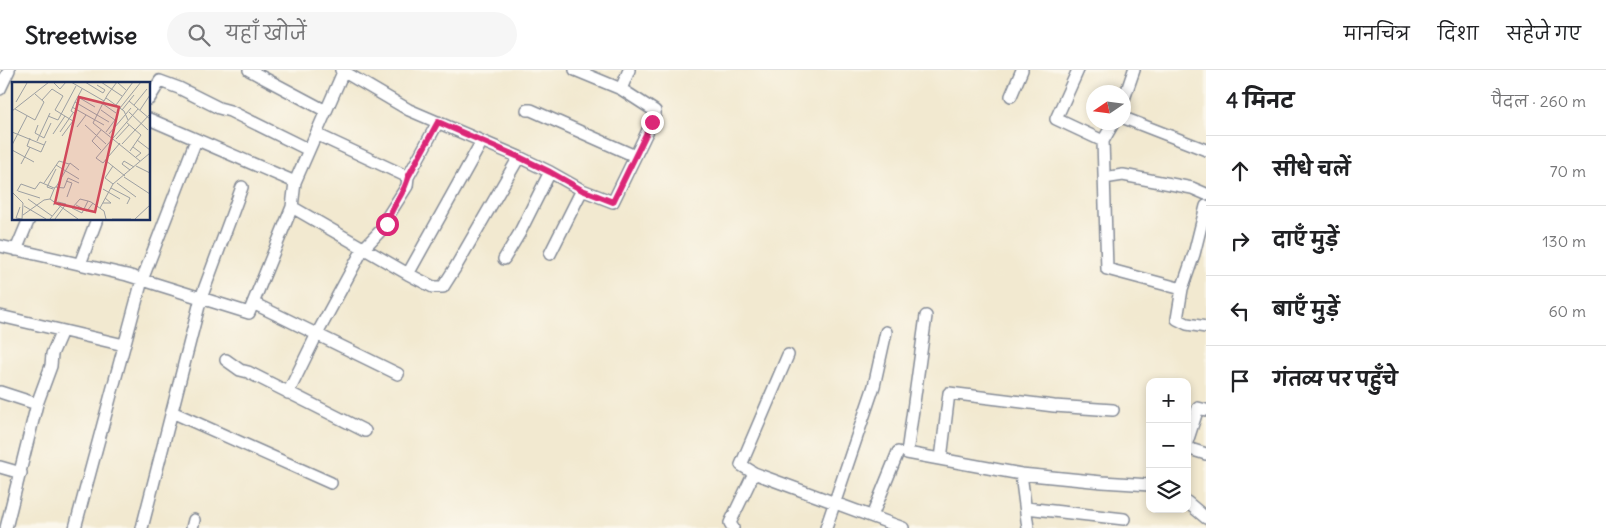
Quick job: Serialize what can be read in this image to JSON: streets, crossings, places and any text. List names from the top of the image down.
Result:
{
  "north": "left",
  "page": {
    "header": "Streetwise",
    "search": "यहाँ खोजें",
    "nav": ["मानचित्र", "दिशा", "सहेजे गए"],
    "heading": ["4 मिनट", "पैदल · 260 m"],
    "list": [
      ["सीधे चलें", "70 m"],
      ["दाएँ मुड़ें", "130 m"],
      ["बाएँ मुड़ें", "60 m"],
      "गंतव्य पर पहुँचे"
    ],
    "map_buttons": ["+", "−"]
  }
}
